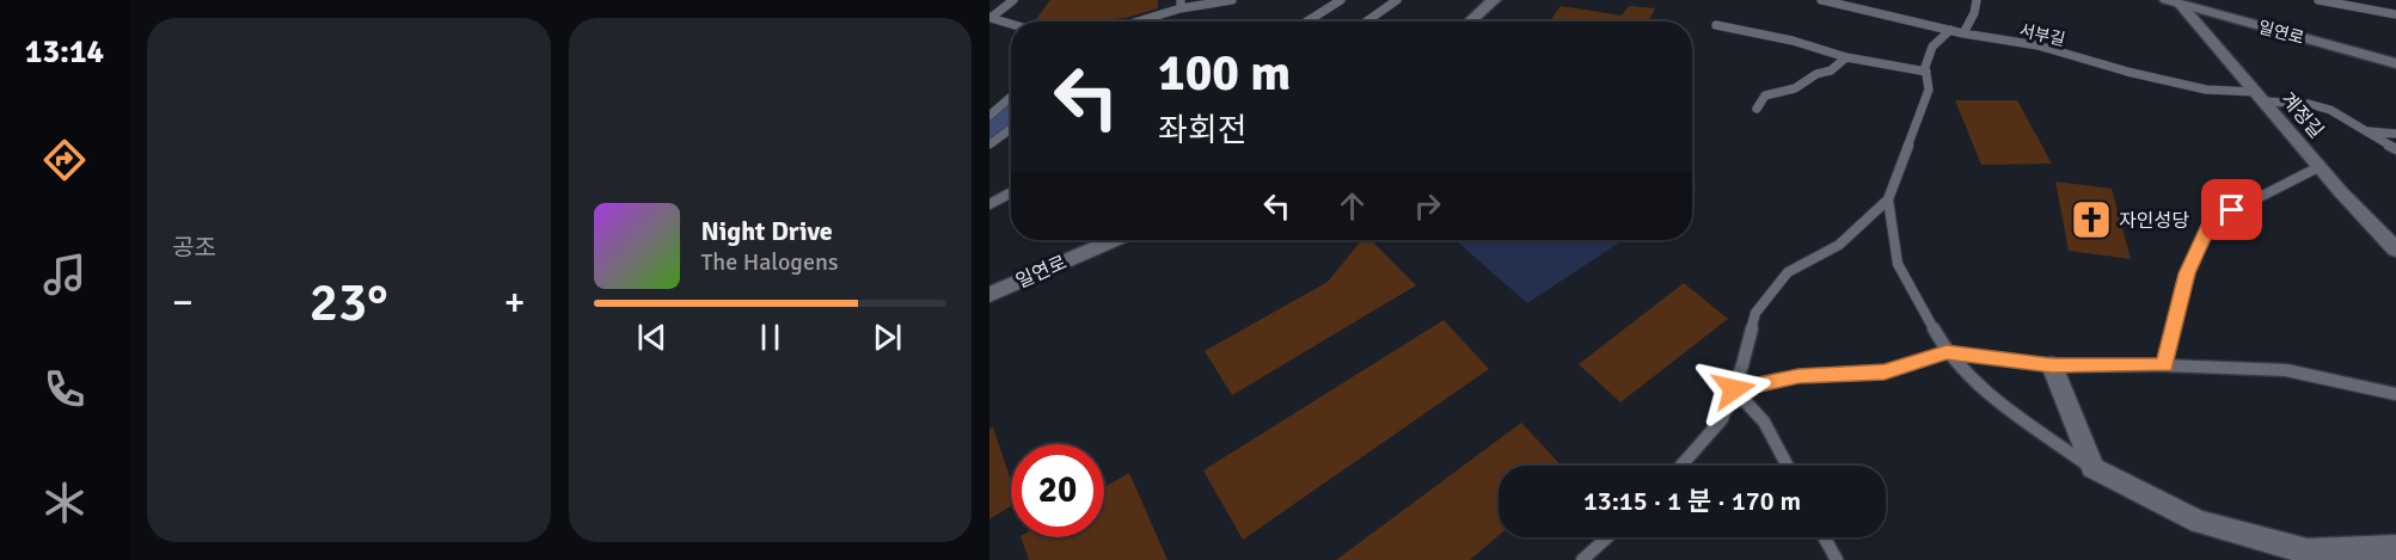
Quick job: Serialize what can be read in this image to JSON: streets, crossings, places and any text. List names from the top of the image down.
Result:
{
  "streets": {
    "street": ["일연로", "계정길"],
    "lane": ["서부길"]
  },
  "crossings": [
    ["일연로", "계정길"],
    ["서부길", "계정길"]
  ],
  "places": {
    "church": ["자인성당"]
  },
  "page": {
    "tabs": "13:14",
    "tile": "공조",
    "turn": ["100 m", "좌회전"],
    "song": ["Night Drive", "The Halogens"],
    "heat": ["−", "23°", "+"],
    "limit": "20",
    "trip": "13:15 · 1 분 · 170 m"
  }
}
